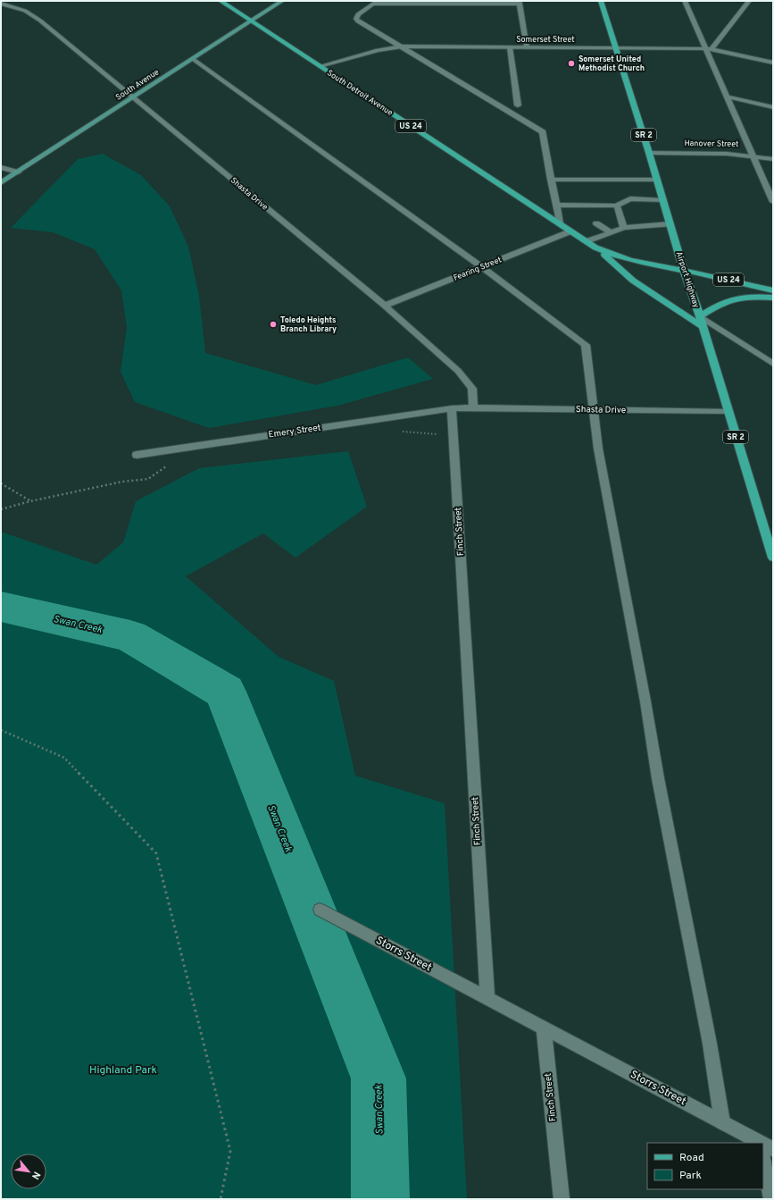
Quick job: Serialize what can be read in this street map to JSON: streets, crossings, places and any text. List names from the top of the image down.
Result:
{
  "streets": {
    "main road": [
      "South Detroit Avenue",
      "US 24",
      "SR 2",
      "Airport Highway"
    ],
    "street": [
      "Somerset Street",
      "South Avenue",
      "Hanover Street",
      "Shasta Drive",
      "Fearing Street",
      "Emery Street",
      "Finch Street",
      "Storrs Street"
    ]
  },
  "crossings": [
    ["Somerset Street", "South Detroit Avenue"],
    ["Somerset Street", "Airport Highway"],
    ["South Avenue", "South Detroit Avenue"],
    ["South Avenue", "Shasta Drive"],
    ["South Detroit Avenue", "US 24"],
    ["South Detroit Avenue", "Fearing Street"],
    ["US 24", "Fearing Street"],
    ["US 24", "Airport Highway"],
    ["Hanover Street", "Airport Highway"],
    ["Shasta Drive", "Fearing Street"],
    ["Shasta Drive", "Airport Highway"],
    ["Shasta Drive", "Emery Street"],
    ["Shasta Drive", "Finch Street"],
    ["Emery Street", "Finch Street"],
    ["Finch Street", "Storrs Street"]
  ],
  "water": ["Swan Creek"],
  "parks": ["Highland Park"],
  "places": ["Somerset United Methodist Church", "Toledo Heights Branch Library"],
  "legend": ["Road", "Park"],
  "north": "bottom right"
}
